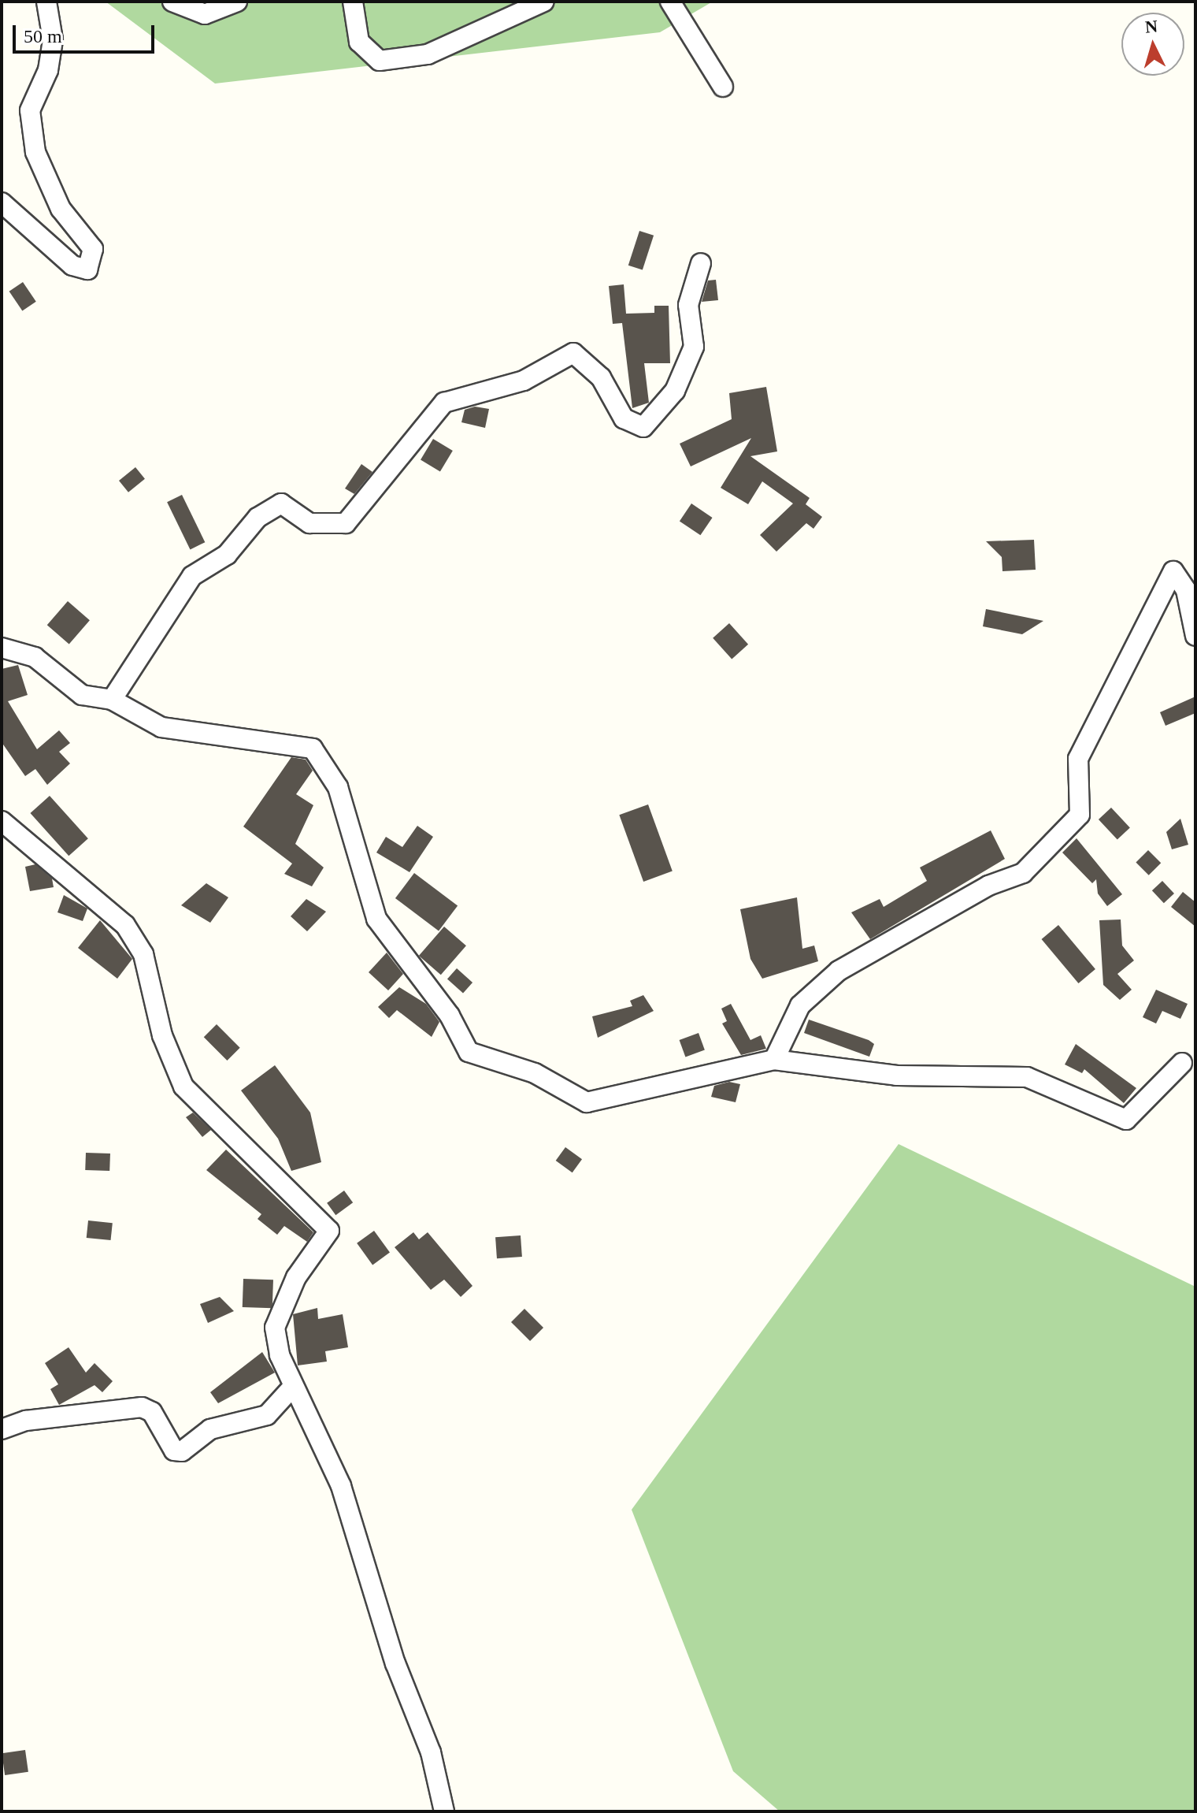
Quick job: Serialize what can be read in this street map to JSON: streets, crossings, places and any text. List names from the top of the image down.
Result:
{
  "scale_bar": "50 m",
  "north": "top"
}
